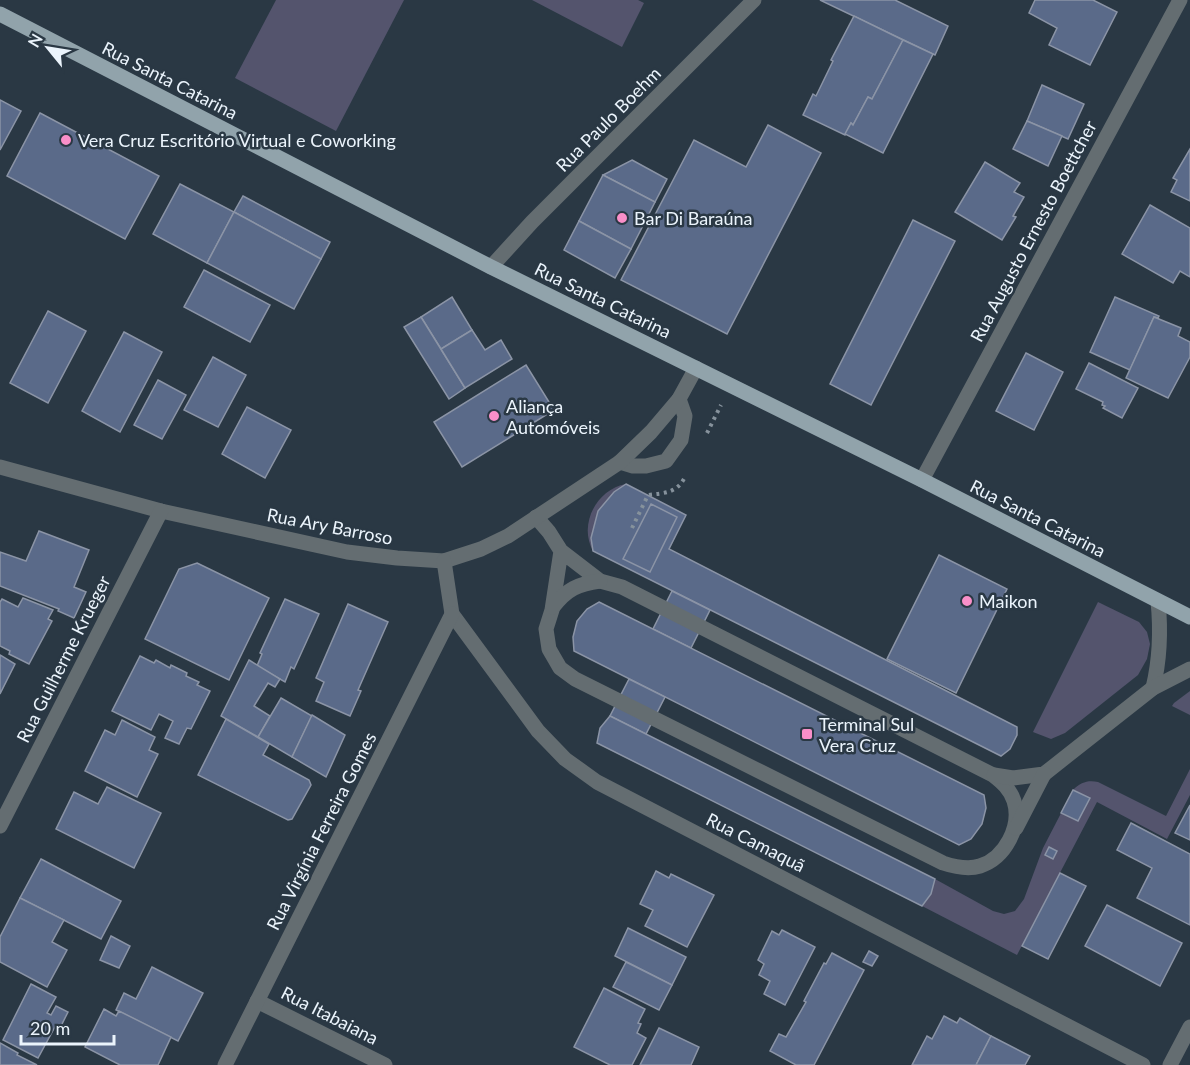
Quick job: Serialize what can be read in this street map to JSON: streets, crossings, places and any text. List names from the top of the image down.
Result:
{
  "streets": {
    "main road": ["Rua Santa Catarina"],
    "street": [
      "Rua Paulo Boehm",
      "Rua Augusto Ernesto Boettcher",
      "Rua Ary Barroso",
      "Rua Guilherme Krueger",
      "Rua Virgínia Ferreira Gomes",
      "Rua Camaquã",
      "Rua Itabaiana"
    ]
  },
  "crossings": [
    ["Rua Santa Catarina", "Rua Paulo Boehm"],
    ["Rua Santa Catarina", "Rua Augusto Ernesto Boettcher"],
    ["Rua Santa Catarina", "Rua Ary Barroso"],
    ["Rua Ary Barroso", "Rua Guilherme Krueger"],
    ["Rua Ary Barroso", "Rua Camaquã"],
    ["Rua Virgínia Ferreira Gomes", "Rua Camaquã"],
    ["Rua Virgínia Ferreira Gomes", "Rua Itabaiana"]
  ],
  "places": {
    "other": [
      "Vera Cruz Escritório Virtual e Coworking",
      "Bar Di Baraúna",
      "Aliança Automóveis",
      "Maikon"
    ],
    "transit": ["Terminal Sul Vera Cruz"]
  },
  "scale_bar": "20 m",
  "north": "top left"
}
